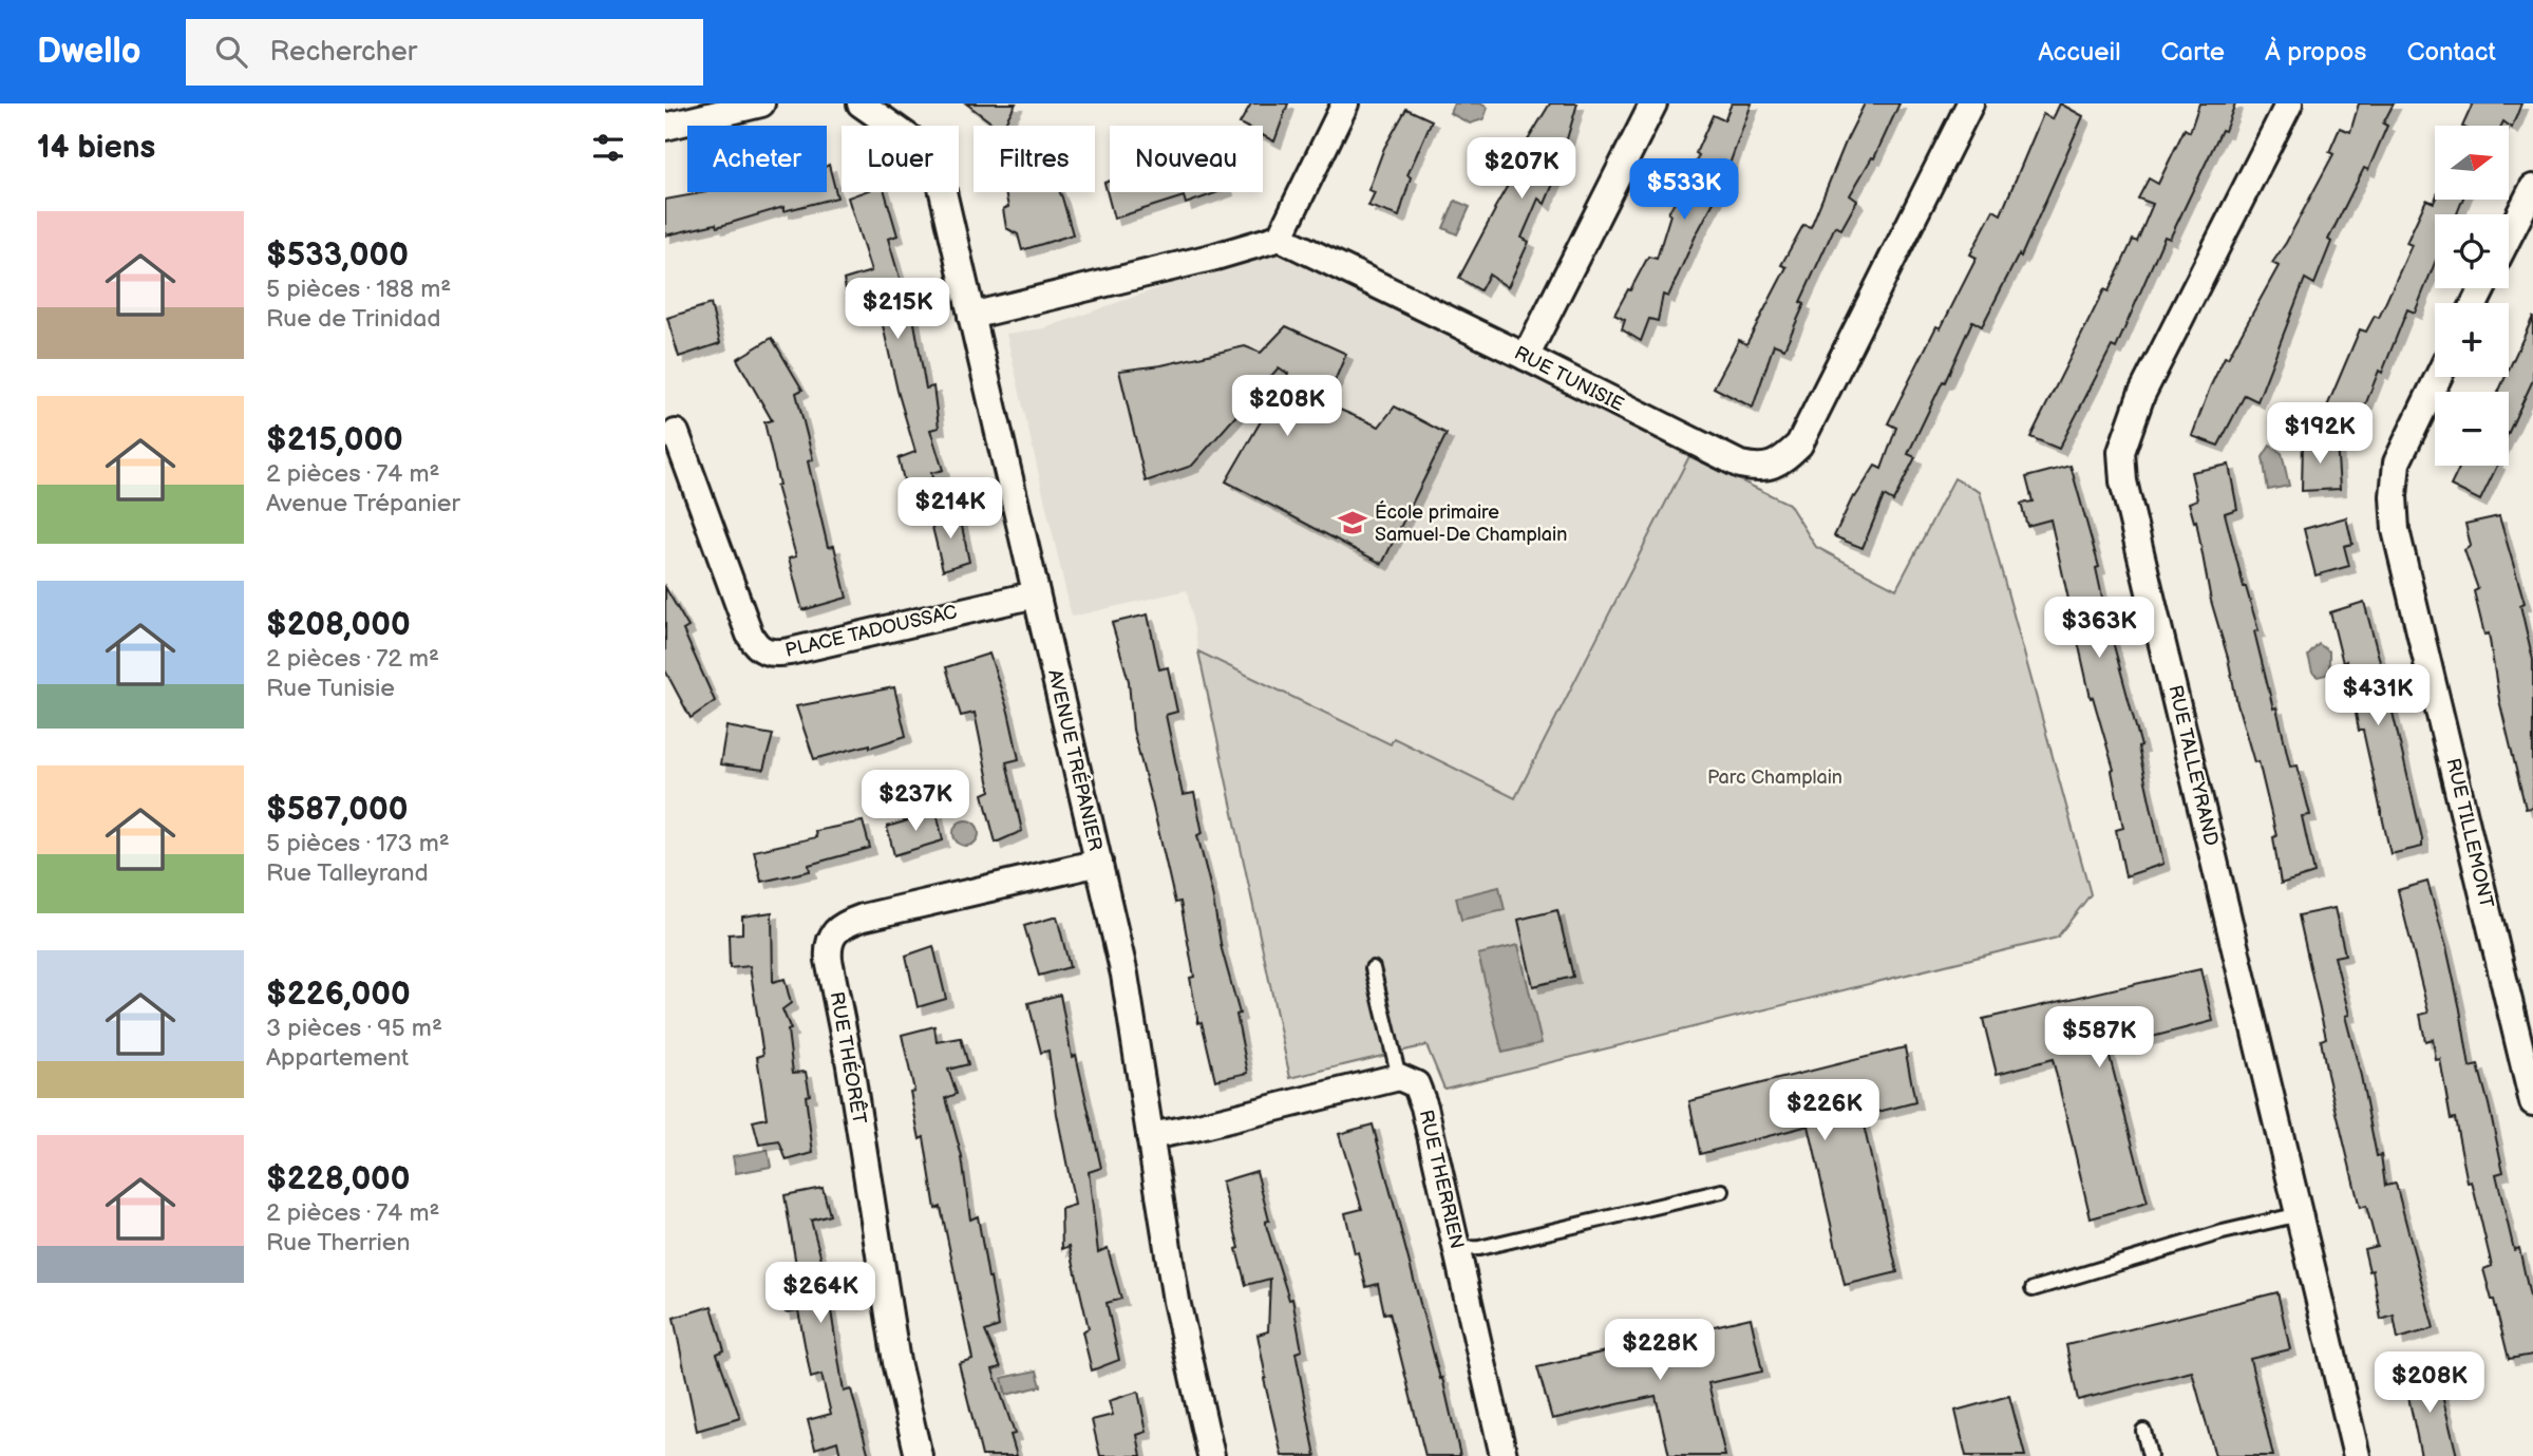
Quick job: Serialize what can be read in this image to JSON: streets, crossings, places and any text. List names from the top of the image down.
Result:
{
  "streets": {
    "street": [
      "RUE TUNISIE",
      "PLACE TADOUSSAC",
      "AVENUE TRÉPANIER",
      "RUE TALLEYRAND",
      "RUE TILLEMONT",
      "RUE THÉORÊT",
      "RUE THERRIEN"
    ]
  },
  "crossings": [
    ["PLACE TADOUSSAC", "AVENUE TRÉPANIER"],
    ["AVENUE TRÉPANIER", "RUE THÉORÊT"]
  ],
  "parks": ["Parc Champlain"],
  "places": {
    "school or university": ["École primaire Samuel-De Champlain"]
  },
  "north": "right",
  "page": {
    "header": "Dwello",
    "search": "Rechercher",
    "nav": [
      "Accueil",
      "Carte",
      "À propos",
      "Contact"
    ],
    "heading": "14 biens",
    "map_buttons": ["+", "−"],
    "chip": [
      "Acheter",
      "Louer",
      "Filtres",
      "Nouveau"
    ],
    "price": [
      "$207K",
      "$533K",
      "$215K",
      "$208K",
      "$192K",
      "$214K",
      "$363K",
      "$431K",
      "$237K",
      "$587K",
      "$226K",
      "$264K",
      "$228K",
      "$208K"
    ],
    "list": [
      {
        "name": "$533,000",
        "note": "5 pièces · 188 m² · Rue de Trinidad"
      },
      {
        "name": "$215,000",
        "note": "2 pièces · 74 m² · Avenue Trépanier"
      },
      {
        "name": "$208,000",
        "note": "2 pièces · 72 m² · Rue Tunisie"
      },
      {
        "name": "$587,000",
        "note": "5 pièces · 173 m² · Rue Talleyrand"
      },
      {
        "name": "$226,000",
        "note": "3 pièces · 95 m² · Appartement"
      },
      {
        "name": "$228,000",
        "note": "2 pièces · 74 m² · Rue Therrien"
      }
    ]
  }
}
